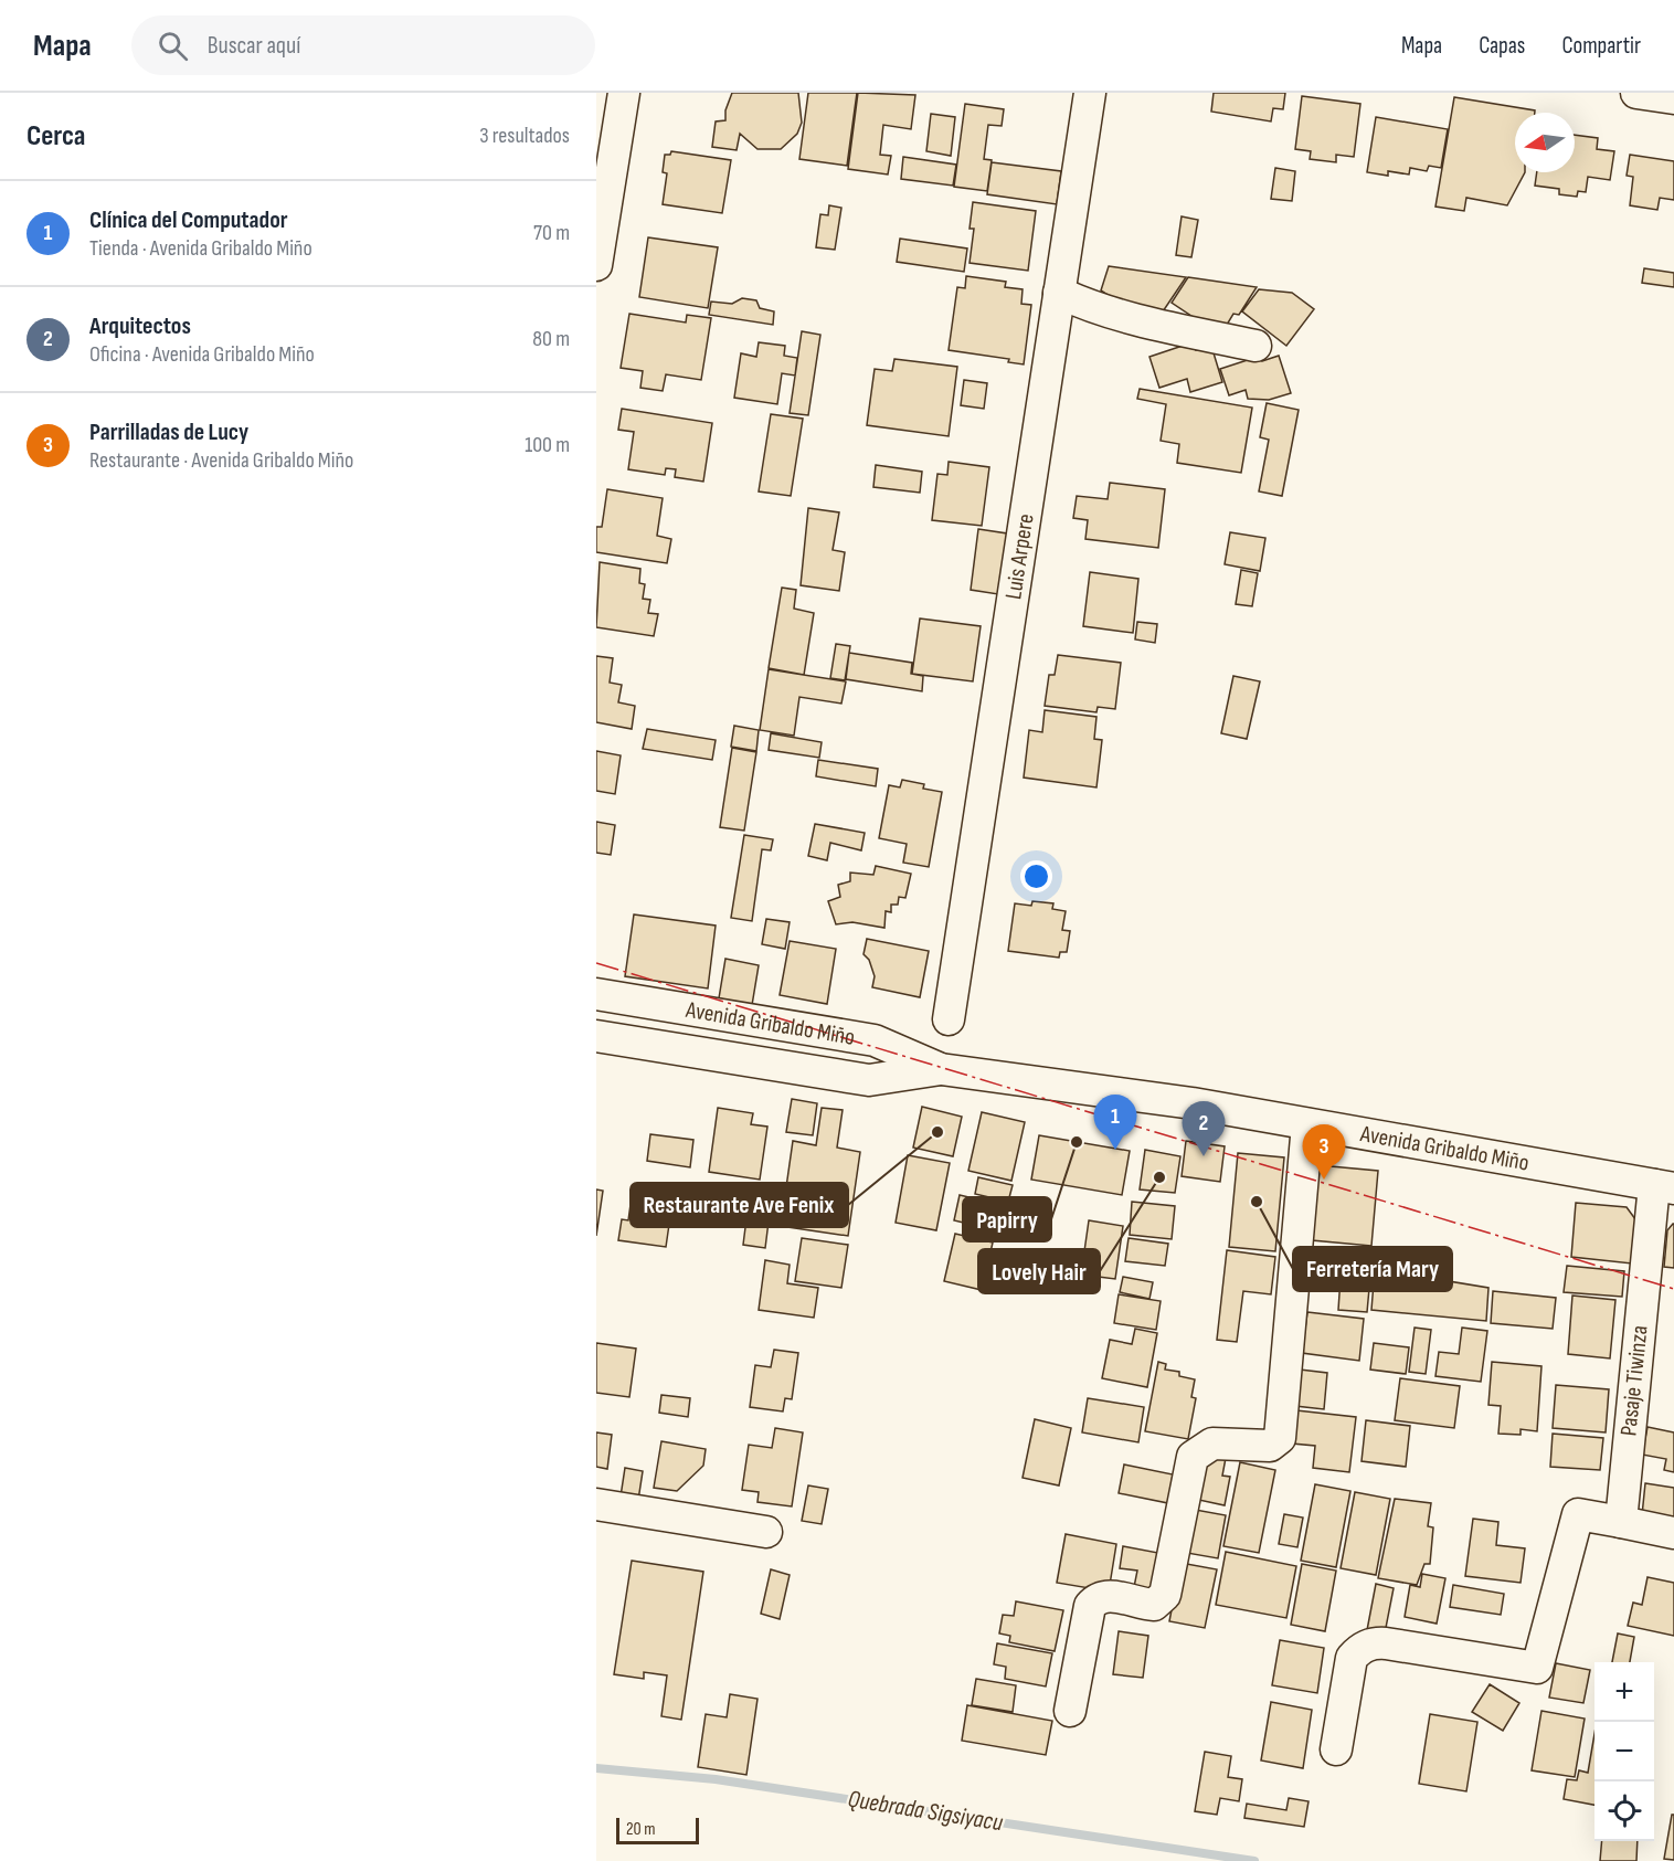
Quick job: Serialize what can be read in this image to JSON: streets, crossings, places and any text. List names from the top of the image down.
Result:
{
  "streets": {
    "street": ["Luis Arpere", "Avenida Gribaldo Miño", "Pasaje Tiwinza"]
  },
  "crossings": [
    ["Avenida Gribaldo Miño", "Pasaje Tiwinza"]
  ],
  "water": ["Quebrada Sigsiyacu"],
  "places": [
    "Restaurante Ave Fenix",
    "Papirry",
    "Lovely Hair",
    "Ferretería Mary"
  ],
  "scale_bar": "20 m",
  "north": "left",
  "page": {
    "header": "Mapa",
    "search": "Buscar aquí",
    "nav": ["Mapa", "Capas", "Compartir"],
    "heading": ["Cerca", "3 resultados"],
    "list": [
      {
        "mark": "1",
        "name": "Clínica del Computador",
        "note": "Tienda · Avenida Gribaldo Miño",
        "value": "70 m"
      },
      {
        "mark": "2",
        "name": "Arquitectos",
        "note": "Oficina · Avenida Gribaldo Miño",
        "value": "80 m"
      },
      {
        "mark": "3",
        "name": "Parrilladas de Lucy",
        "note": "Restaurante · Avenida Gribaldo Miño",
        "value": "100 m"
      }
    ],
    "pins": ["1", "2", "3"],
    "map_buttons": ["+", "−"],
    "scale": "20 m"
  }
}
